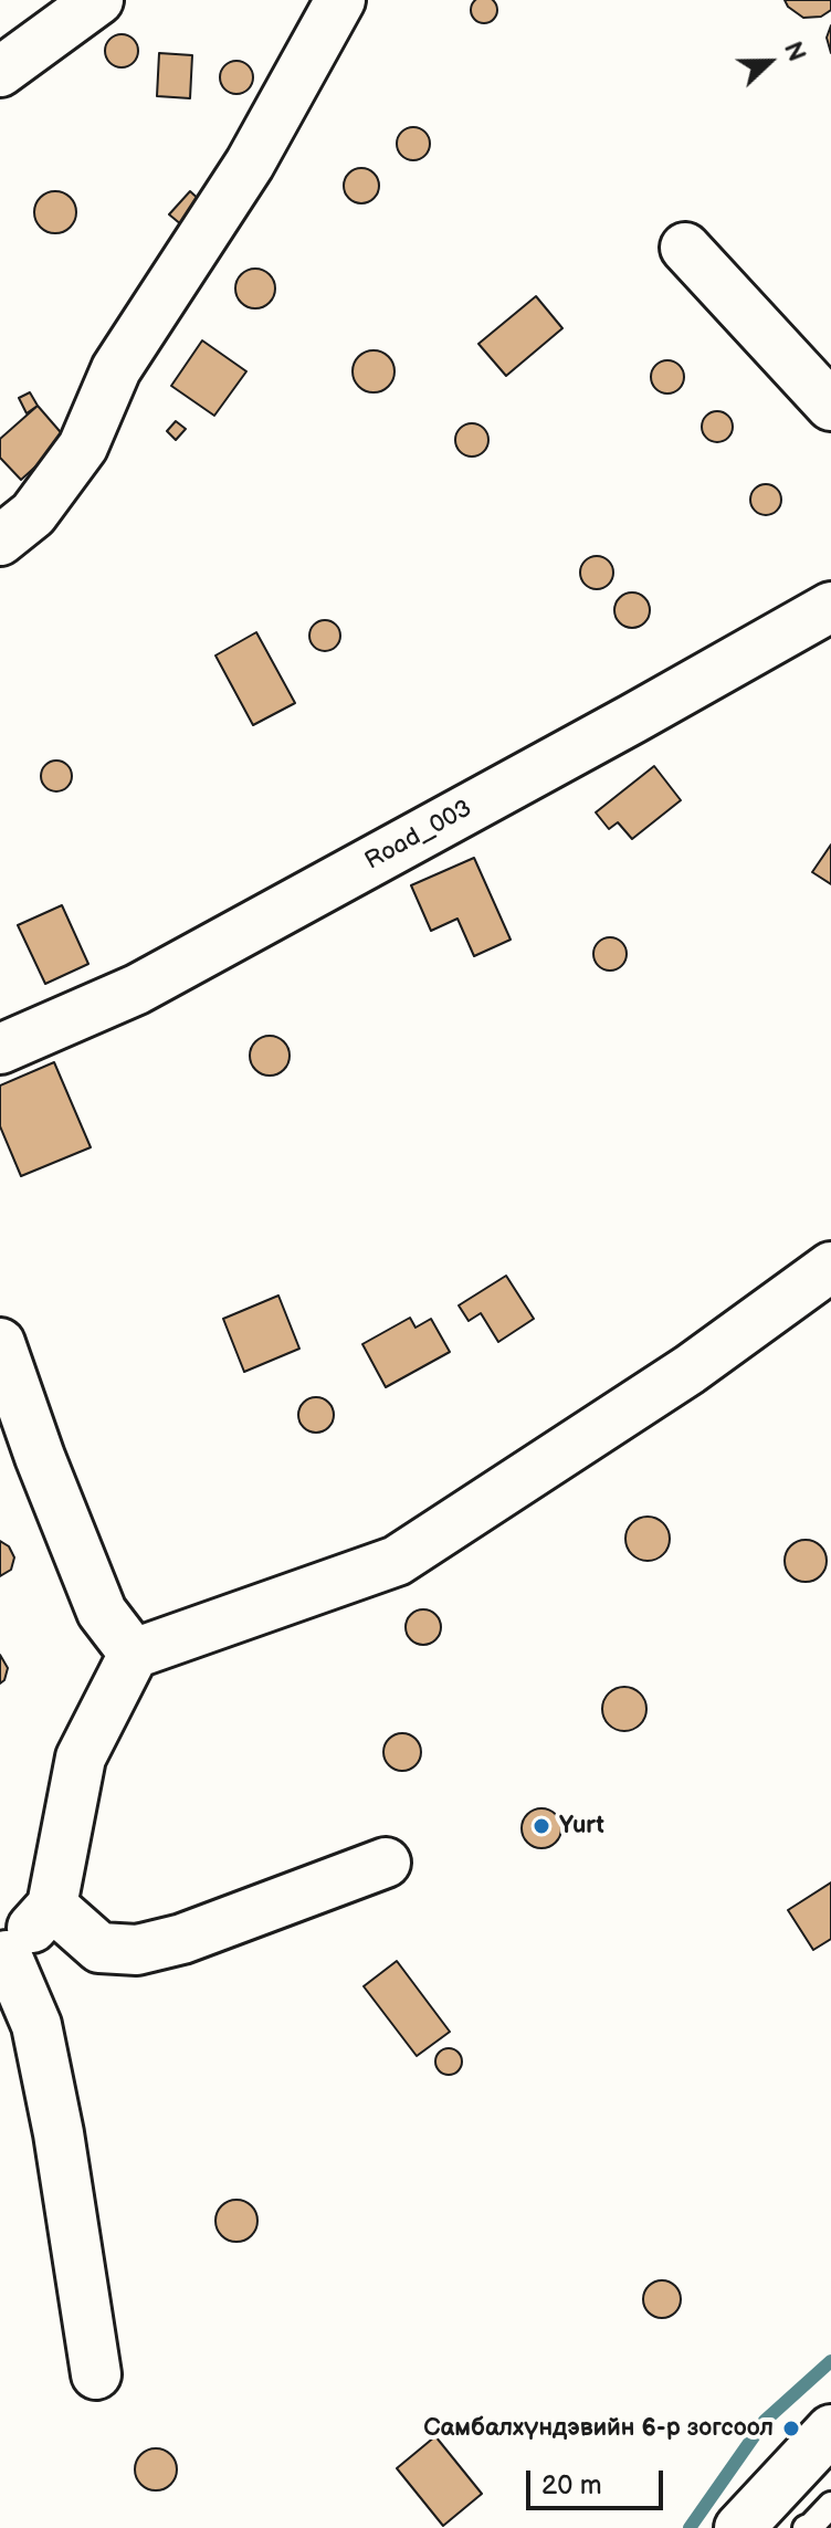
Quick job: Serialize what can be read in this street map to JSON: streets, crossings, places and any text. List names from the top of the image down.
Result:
{
  "streets": {
    "street": ["Road_003"]
  },
  "places": ["Yurt", "Самбалхүндэвийн 6-р зогсоол"],
  "scale_bar": "20 m",
  "north": "right"
}
